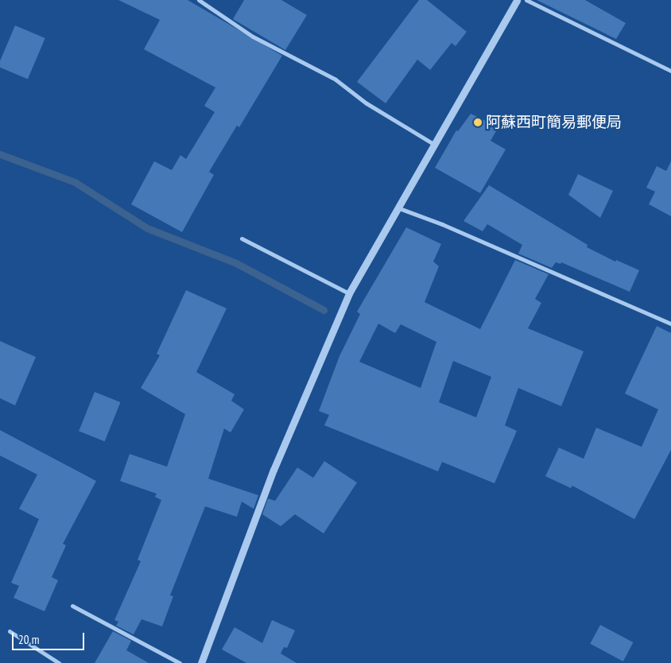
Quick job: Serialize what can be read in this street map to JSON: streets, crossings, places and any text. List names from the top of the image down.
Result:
{
  "places": ["阿蘇西町簡易郵便局"],
  "scale_bar": "20 m"
}
